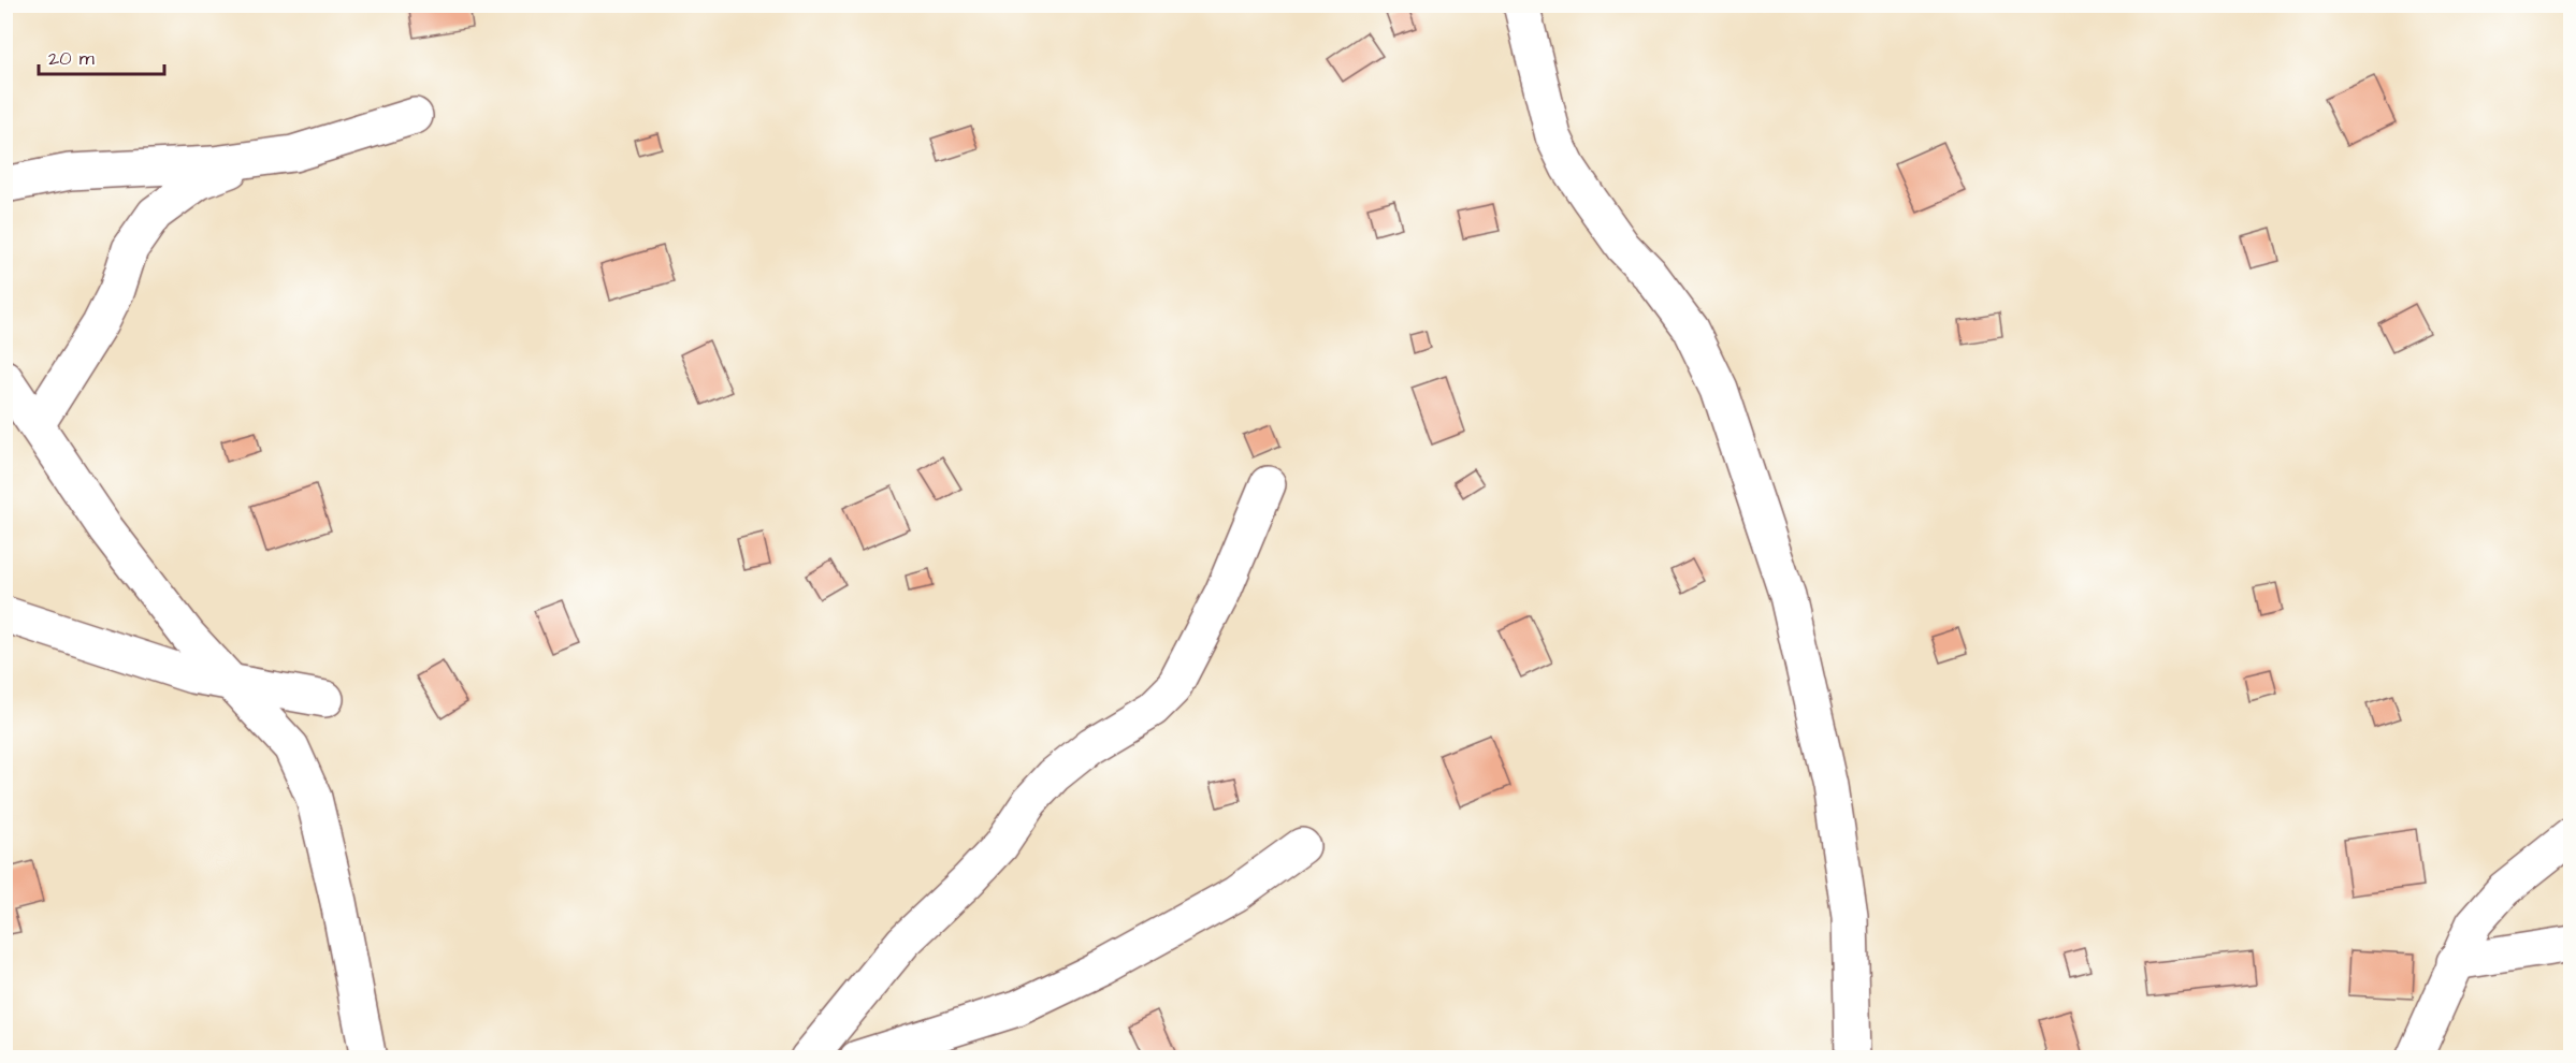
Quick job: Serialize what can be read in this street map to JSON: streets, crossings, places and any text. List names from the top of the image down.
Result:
{
  "scale_bar": "20 m"
}
